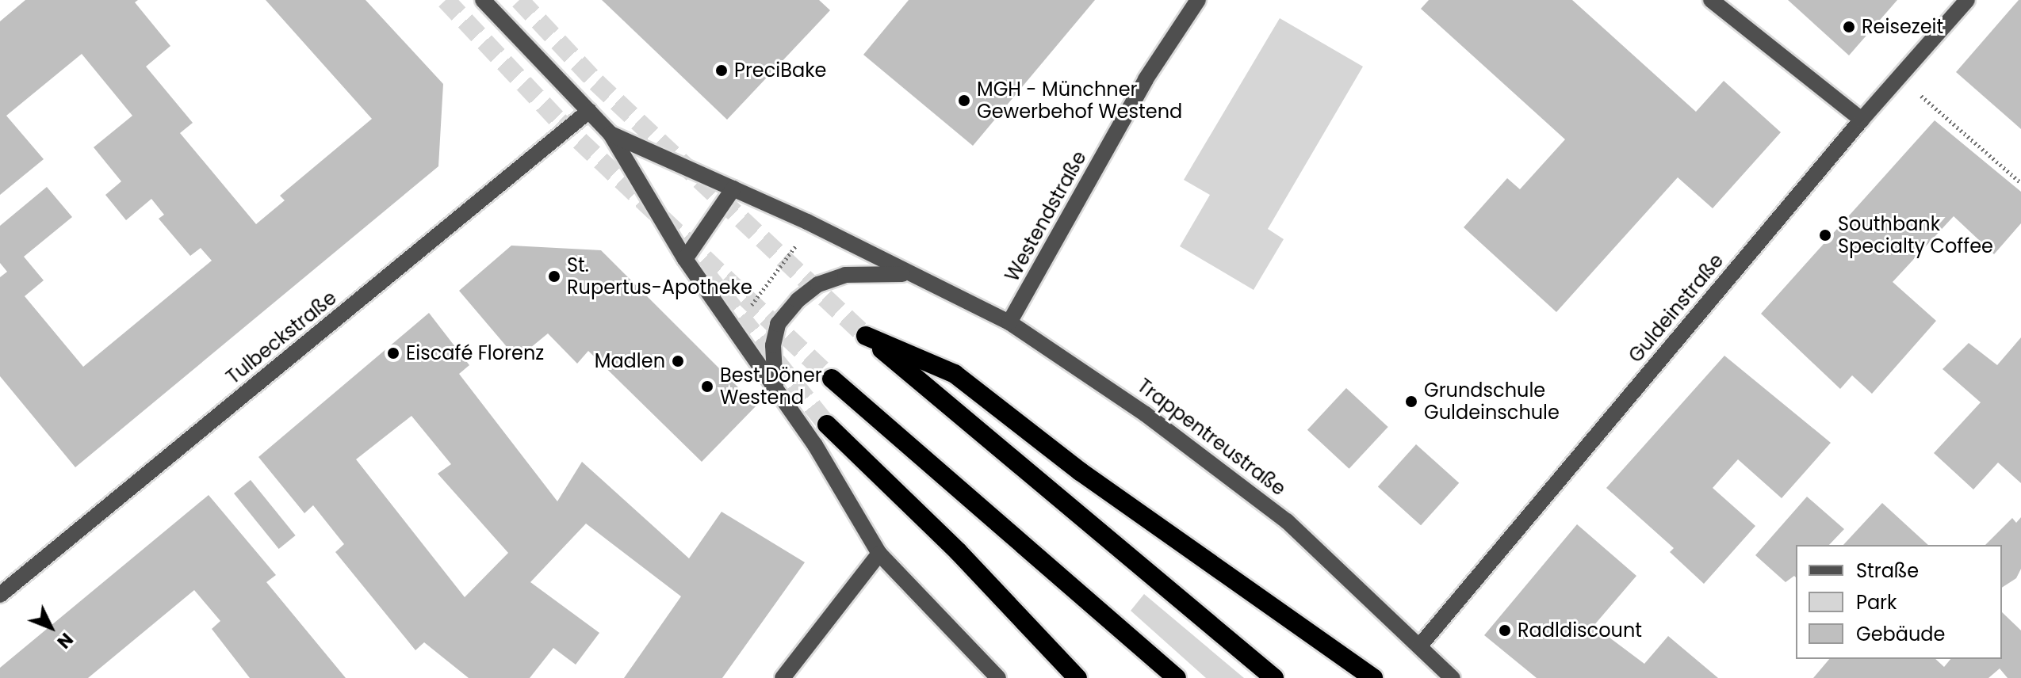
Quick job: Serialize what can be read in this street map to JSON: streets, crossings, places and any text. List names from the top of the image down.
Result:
{
  "streets": {
    "street": [
      "Westendstraße",
      "Guldeinstraße",
      "Tulbeckstraße",
      "Trappentreustraße"
    ]
  },
  "crossings": [
    ["Westendstraße", "Trappentreustraße"],
    ["Guldeinstraße", "Trappentreustraße"],
    ["Tulbeckstraße", "Trappentreustraße"]
  ],
  "places": [
    "Reisezeit",
    "PreciBake",
    "MGH - Münchner Gewerbehof Westend",
    "Southbank Specialty Coffee",
    "St. Rupertus-Apotheke",
    "Eiscafé Florenz",
    "Madlen",
    "Best Döner Westend",
    "Grundschule Guldeinschule",
    "Radldiscount"
  ],
  "legend": ["Straße", "Park", "Gebäude"],
  "north": "bottom right"
}
